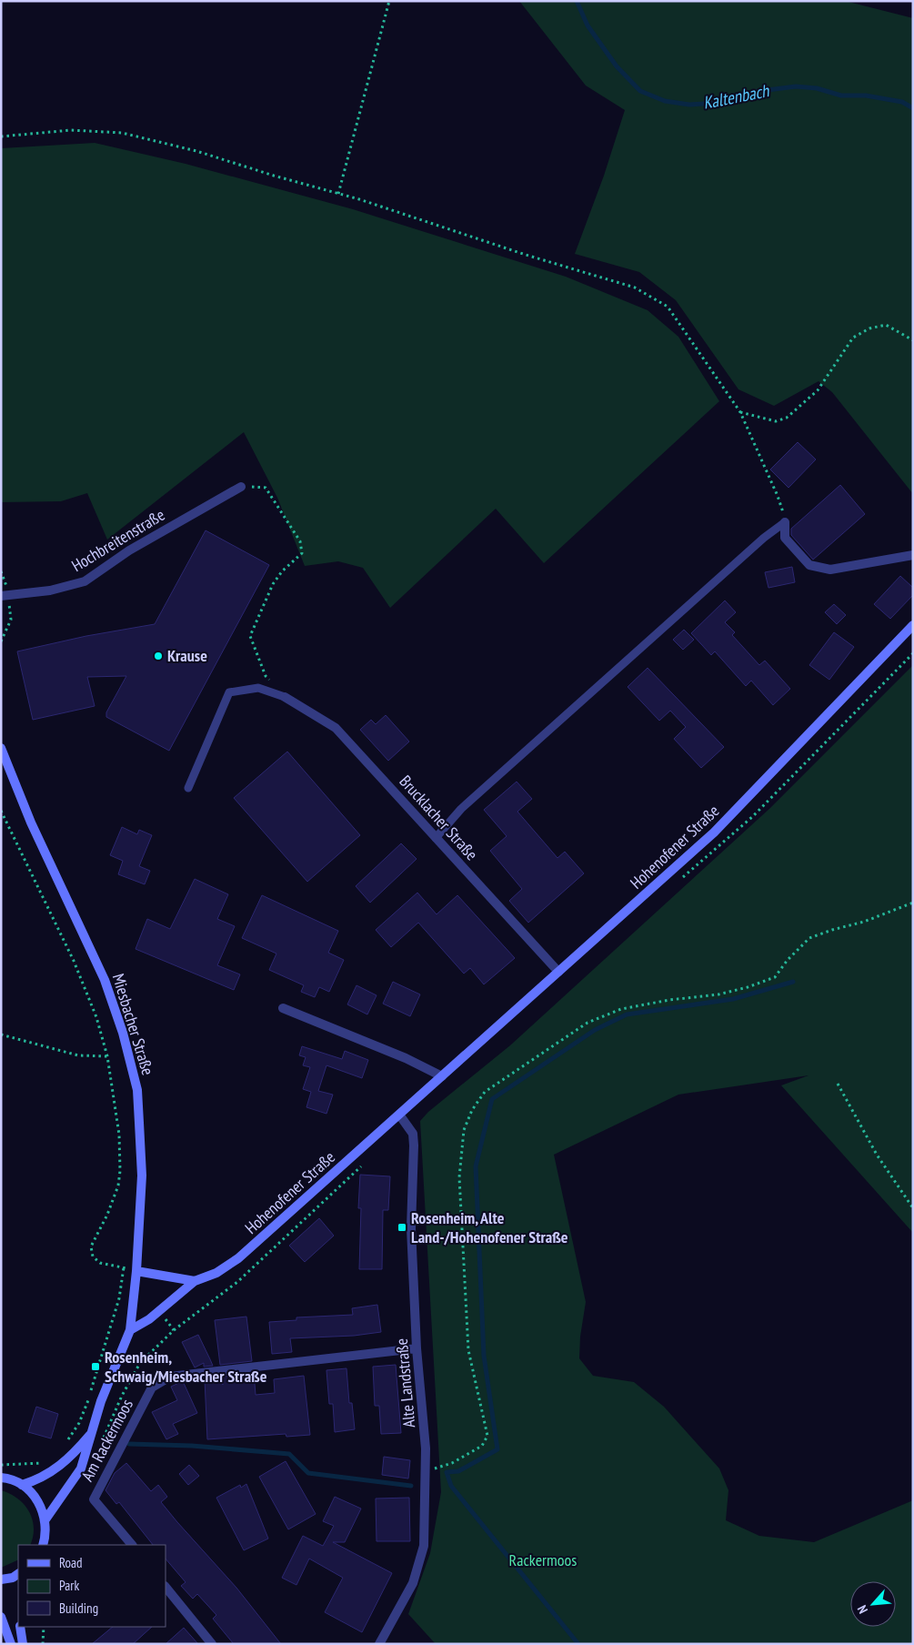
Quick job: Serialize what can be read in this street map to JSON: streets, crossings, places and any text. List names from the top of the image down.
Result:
{
  "streets": {
    "main road": ["Hohenofener Straße", "Miesbacher Straße"],
    "street": [
      "Hochbreitenstraße",
      "Brucklacher Straße",
      "Alte Landstraße",
      "Am Rackermoos"
    ]
  },
  "crossings": [
    ["Brucklacher Straße", "Hohenofener Straße"],
    ["Hohenofener Straße", "Alte Landstraße"],
    ["Alte Landstraße", "Am Rackermoos"]
  ],
  "water": ["Kaltenbach"],
  "parks": ["Rackermoos"],
  "places": {
    "other": ["Krause"],
    "transit": ["Rosenheim, Alte Land-/Hohenofener Straße", "Rosenheim, Schwaig/Miesbacher Straße"]
  },
  "legend": ["Road", "Park", "Building"],
  "north": "bottom left"
}
